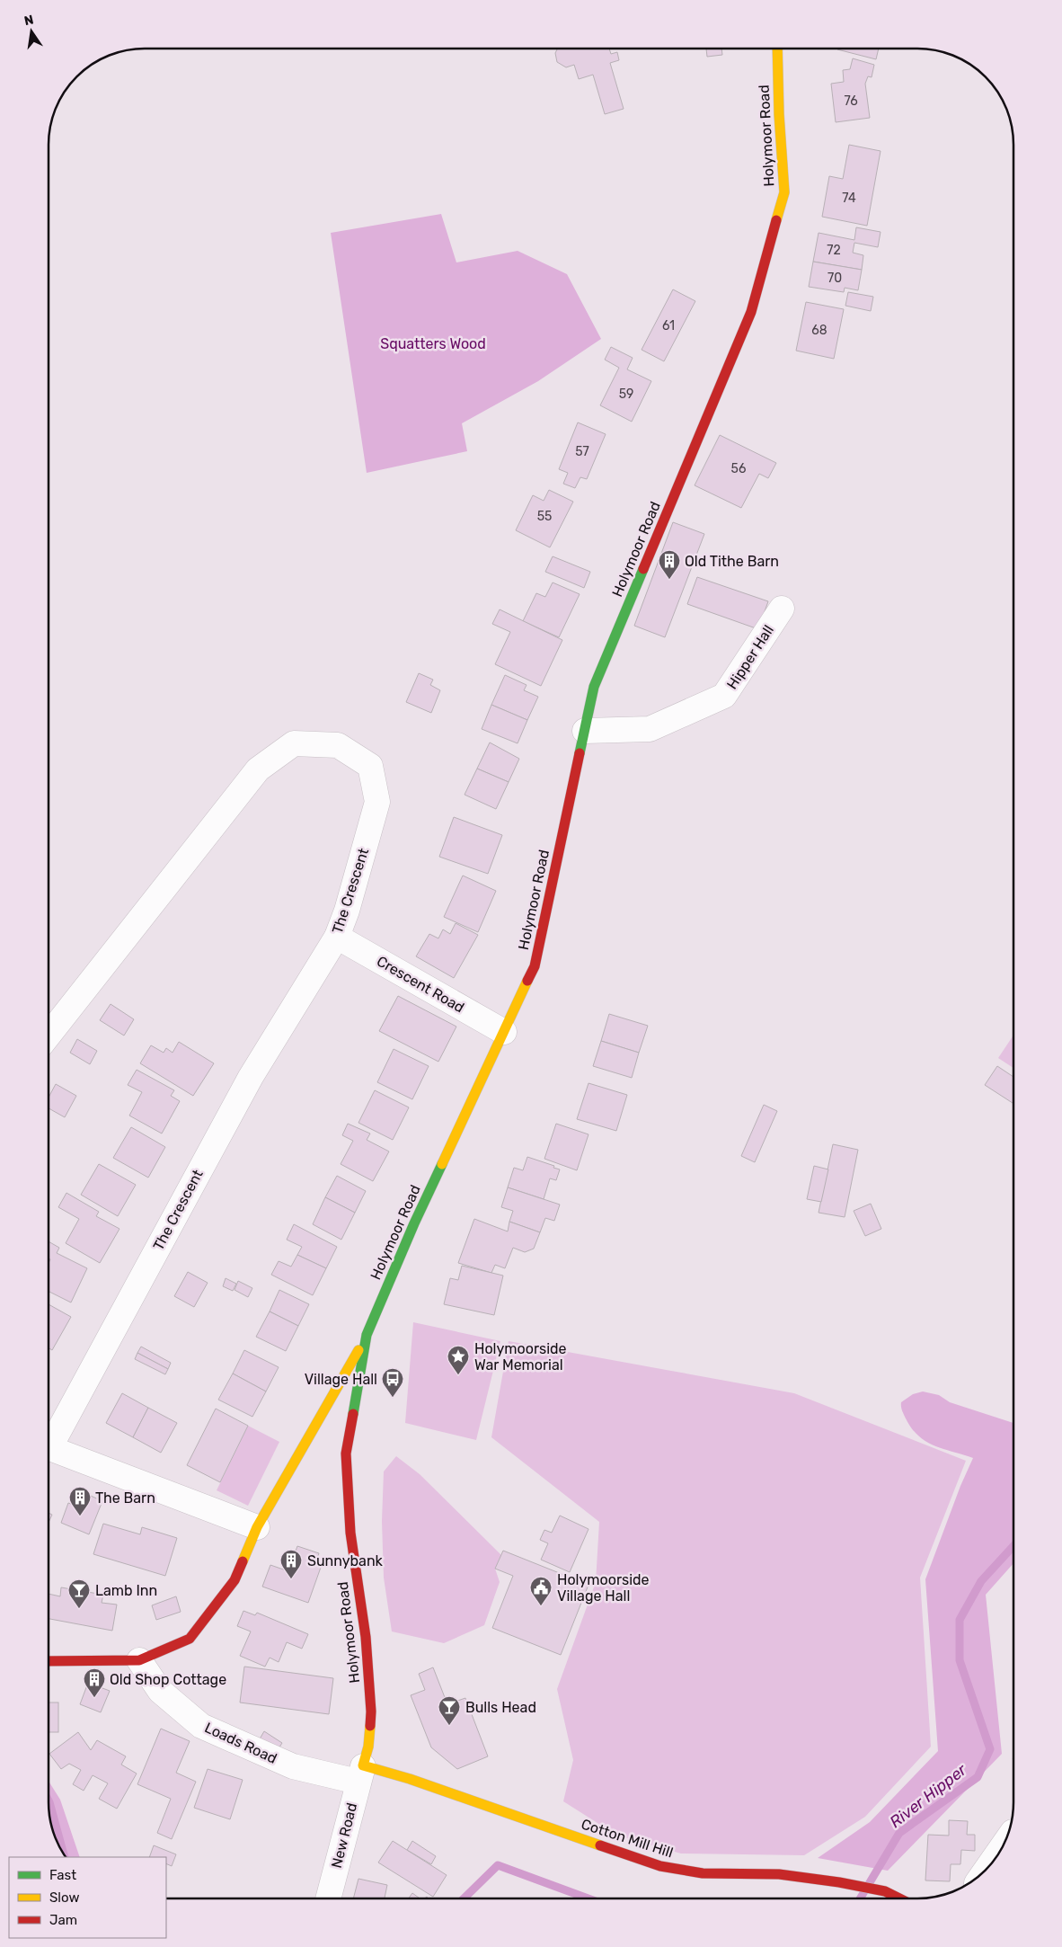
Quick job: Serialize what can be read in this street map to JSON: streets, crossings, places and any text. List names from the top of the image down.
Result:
{
  "streets": {
    "street": [
      "Holymoor Road",
      "Hipper Hall",
      "The Crescent",
      "Crescent Road",
      "Loads Road",
      "New Road",
      "Cotton Mill Hill"
    ]
  },
  "crossings": [
    ["Holymoor Road", "Hipper Hall"],
    ["Holymoor Road", "Crescent Road"],
    ["Holymoor Road", "Loads Road"],
    ["Holymoor Road", "New Road"],
    ["Holymoor Road", "Cotton Mill Hill"],
    ["The Crescent", "Crescent Road"],
    ["Loads Road", "New Road"],
    ["Loads Road", "Cotton Mill Hill"],
    ["New Road", "Cotton Mill Hill"]
  ],
  "water": ["River Hipper"],
  "parks": ["Squatters Wood"],
  "places": {
    "building": [
      "Old Tithe Barn",
      "The Barn",
      "Sunnybank",
      "Old Shop Cottage"
    ],
    "place": ["Holymoorside War Memorial"],
    "bus stop": ["Village Hall"],
    "public building": ["Holymoorside Village Hall"],
    "bar": ["Lamb Inn", "Bulls Head"]
  },
  "house_numbers": [
    "76",
    "74",
    "72",
    "70",
    "61",
    "68",
    "59",
    "57",
    "56",
    "55"
  ],
  "legend": ["Fast", "Slow", "Jam"],
  "north": "top"
}
